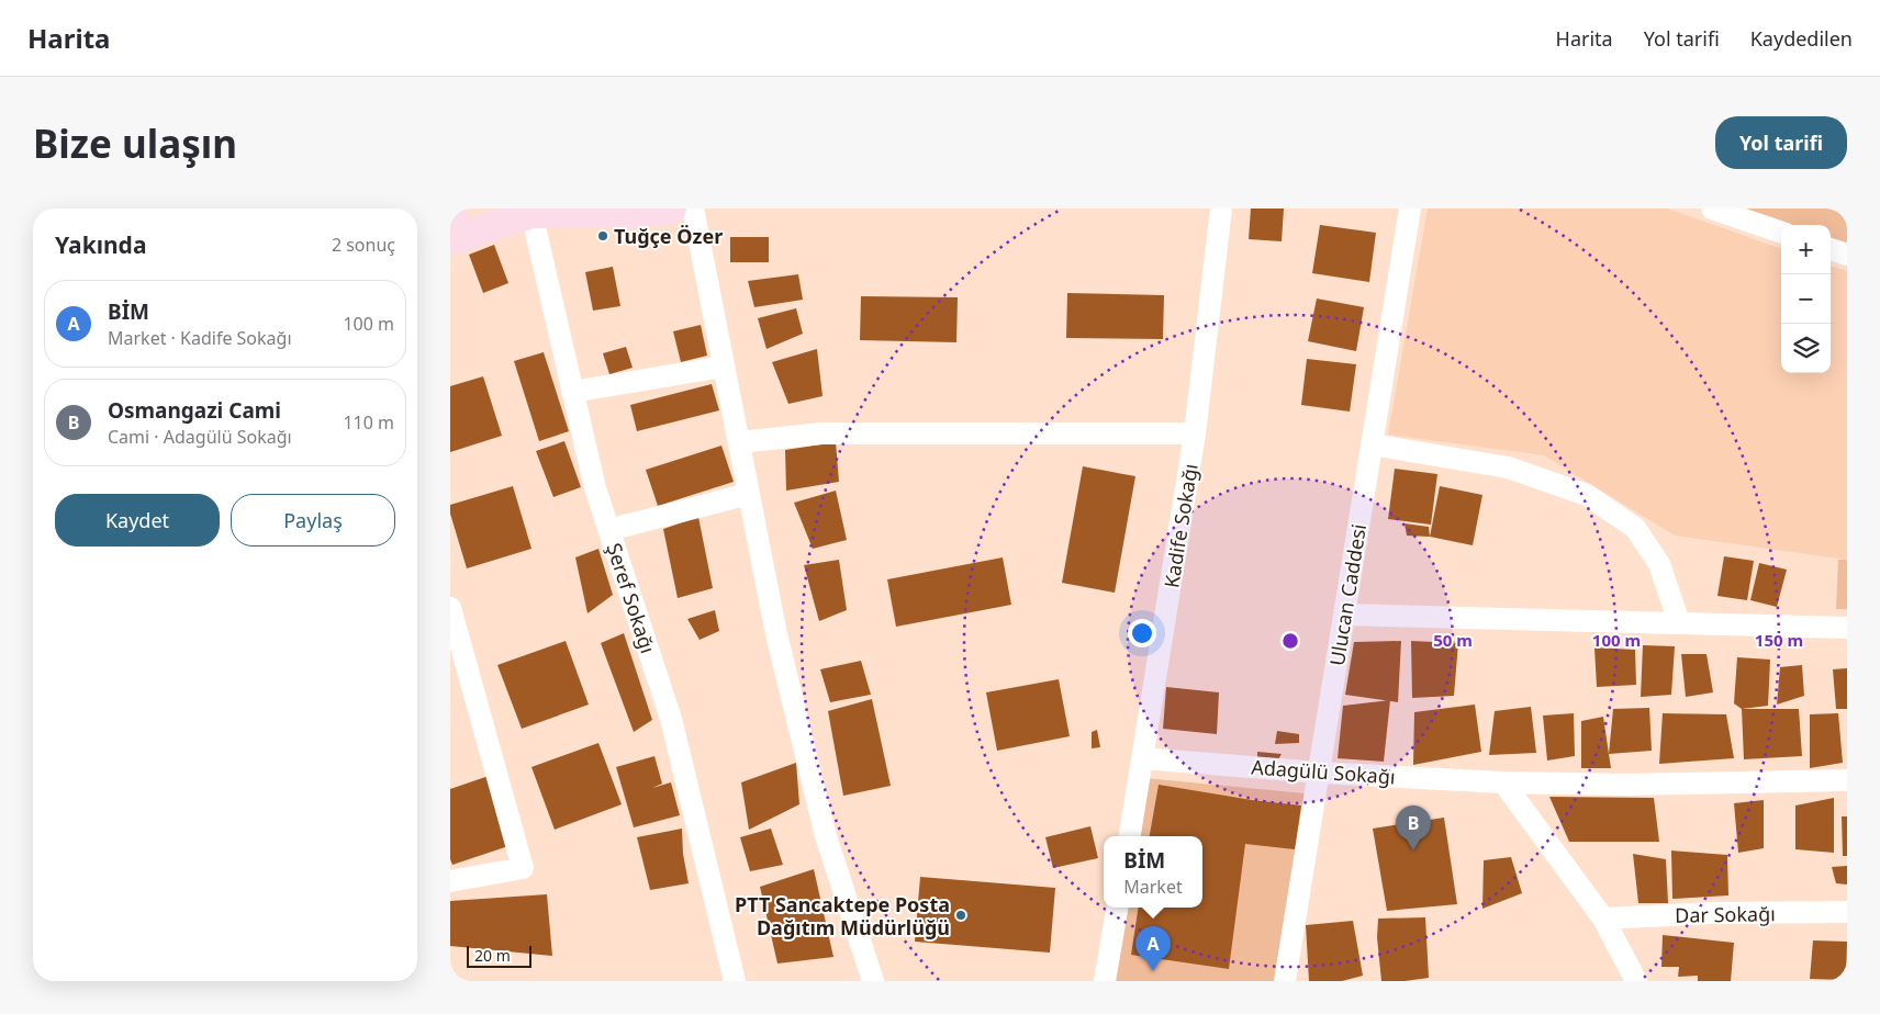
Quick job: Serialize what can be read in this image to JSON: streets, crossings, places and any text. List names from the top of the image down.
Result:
{
  "streets": {
    "street": [
      "Kadife Sokağı",
      "Ulucan Caddesi",
      "Şeref Sokağı",
      "Adagülü Sokağı",
      "Dar Sokağı"
    ]
  },
  "crossings": [
    ["Kadife Sokağı", "Adagülü Sokağı"],
    ["Ulucan Caddesi", "Adagülü Sokağı"]
  ],
  "places": ["Tuğçe Özer", "PTT Sancaktepe Posta Dağıtım Müdürlüğü"],
  "scale_bar": "20 m",
  "page": {
    "header": "Harita",
    "nav": ["Harita", "Yol tarifi", "Kaydedilen"],
    "buttons": [
      "Yol tarifi",
      ["Kaydet", "Paylaş"]
    ],
    "title": "Bize ulaşın",
    "heading": ["Yakında", "2 sonuç"],
    "map_buttons": ["+", "−"],
    "list": [
      {
        "mark": "A",
        "name": "BİM",
        "note": "Market · Kadife Sokağı",
        "value": "100 m"
      },
      {
        "mark": "B",
        "name": "Osmangazi Cami",
        "note": "Cami · Adagülü Sokağı",
        "value": "110 m"
      }
    ],
    "pins": ["B", "A"],
    "popup": ["BİM", "Market"],
    "scale": "20 m"
  },
  "rings": ["50 m", "100 m", "150 m"]
}
